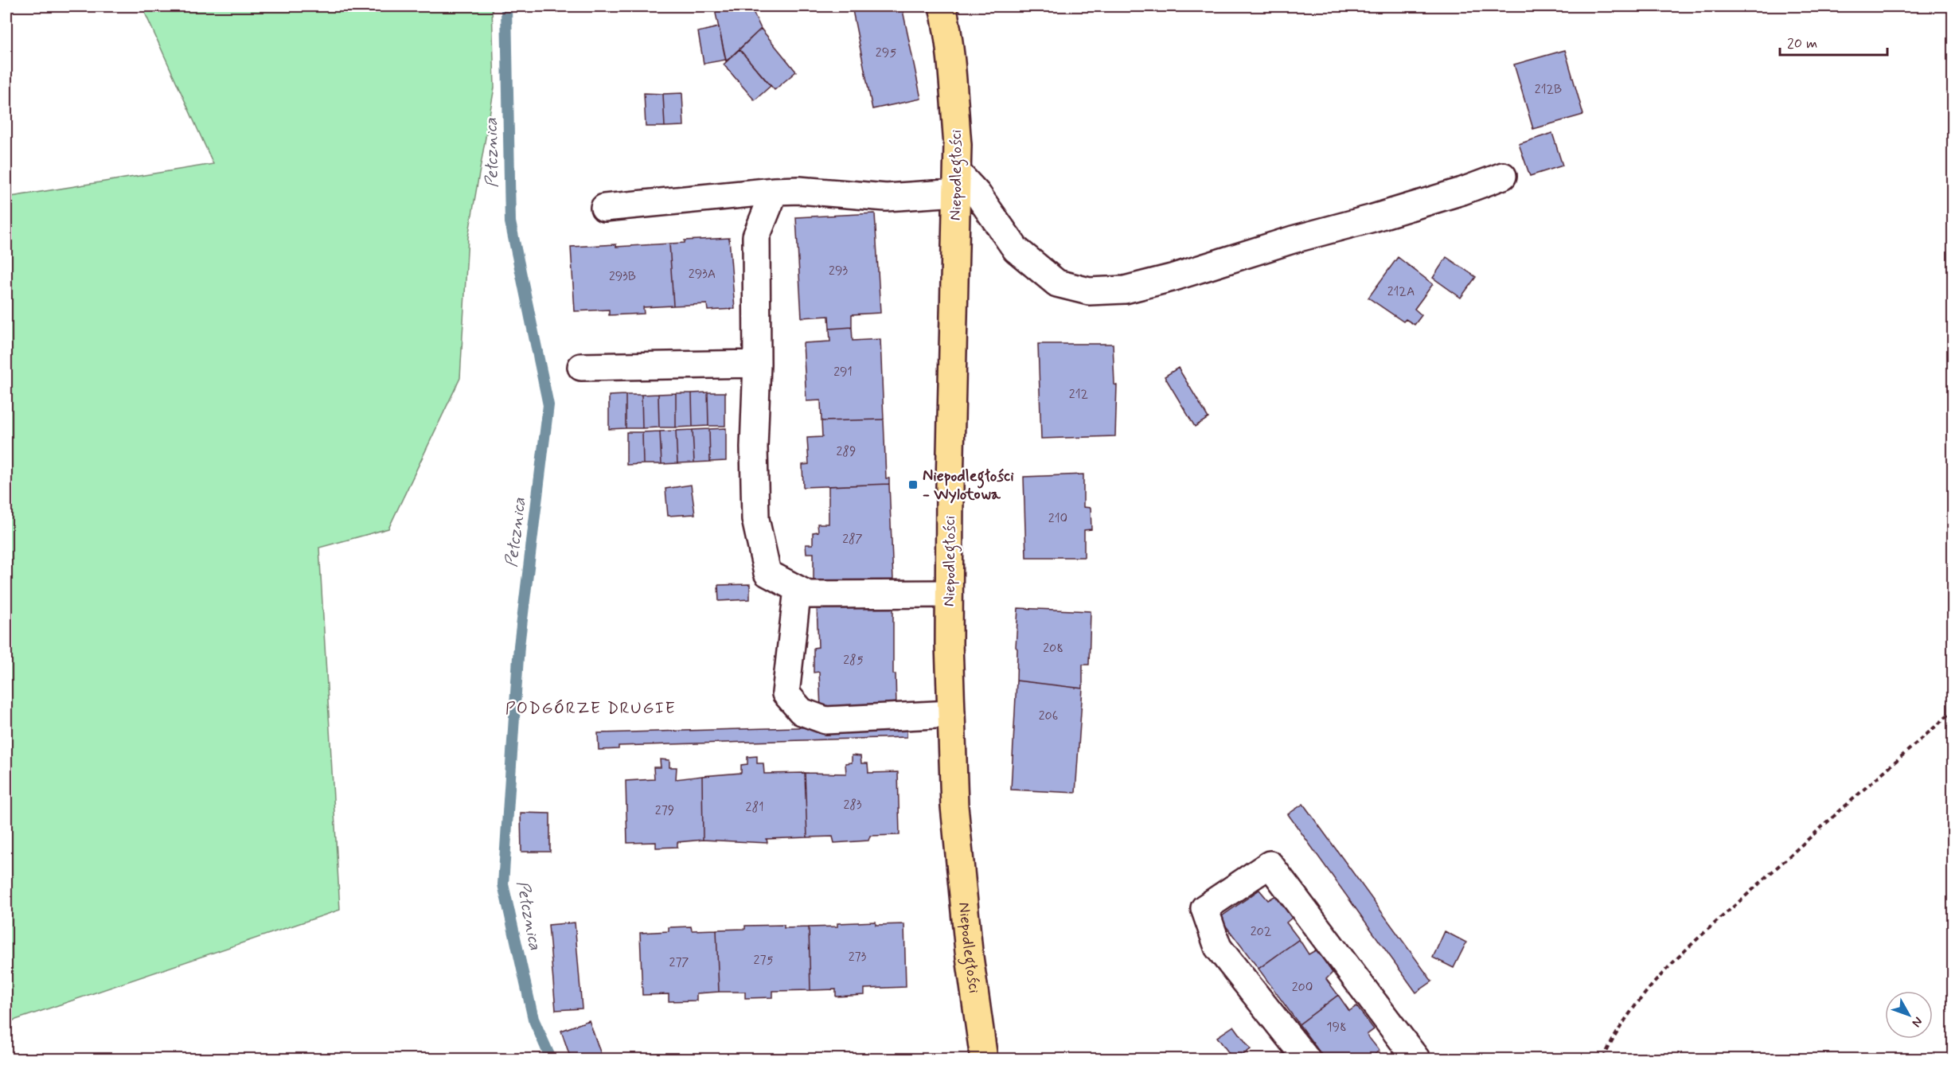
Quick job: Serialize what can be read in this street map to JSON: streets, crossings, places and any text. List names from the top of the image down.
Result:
{
  "streets": {
    "main road": ["Niepodległości"]
  },
  "districts": ["PODGÓRZE DRUGIE"],
  "water": ["Pełcznica"],
  "places": {
    "transit": ["Niepodległości - Wylotowa"]
  },
  "house_numbers": [
    "295",
    "212B",
    "293",
    "293A",
    "293B",
    "212A",
    "291",
    "212",
    "289",
    "210",
    "287",
    "208",
    "285",
    "206",
    "283",
    "281",
    "279",
    "202",
    "273",
    "275",
    "277",
    "200",
    "198"
  ],
  "scale_bar": "20 m",
  "north": "bottom right"
}
